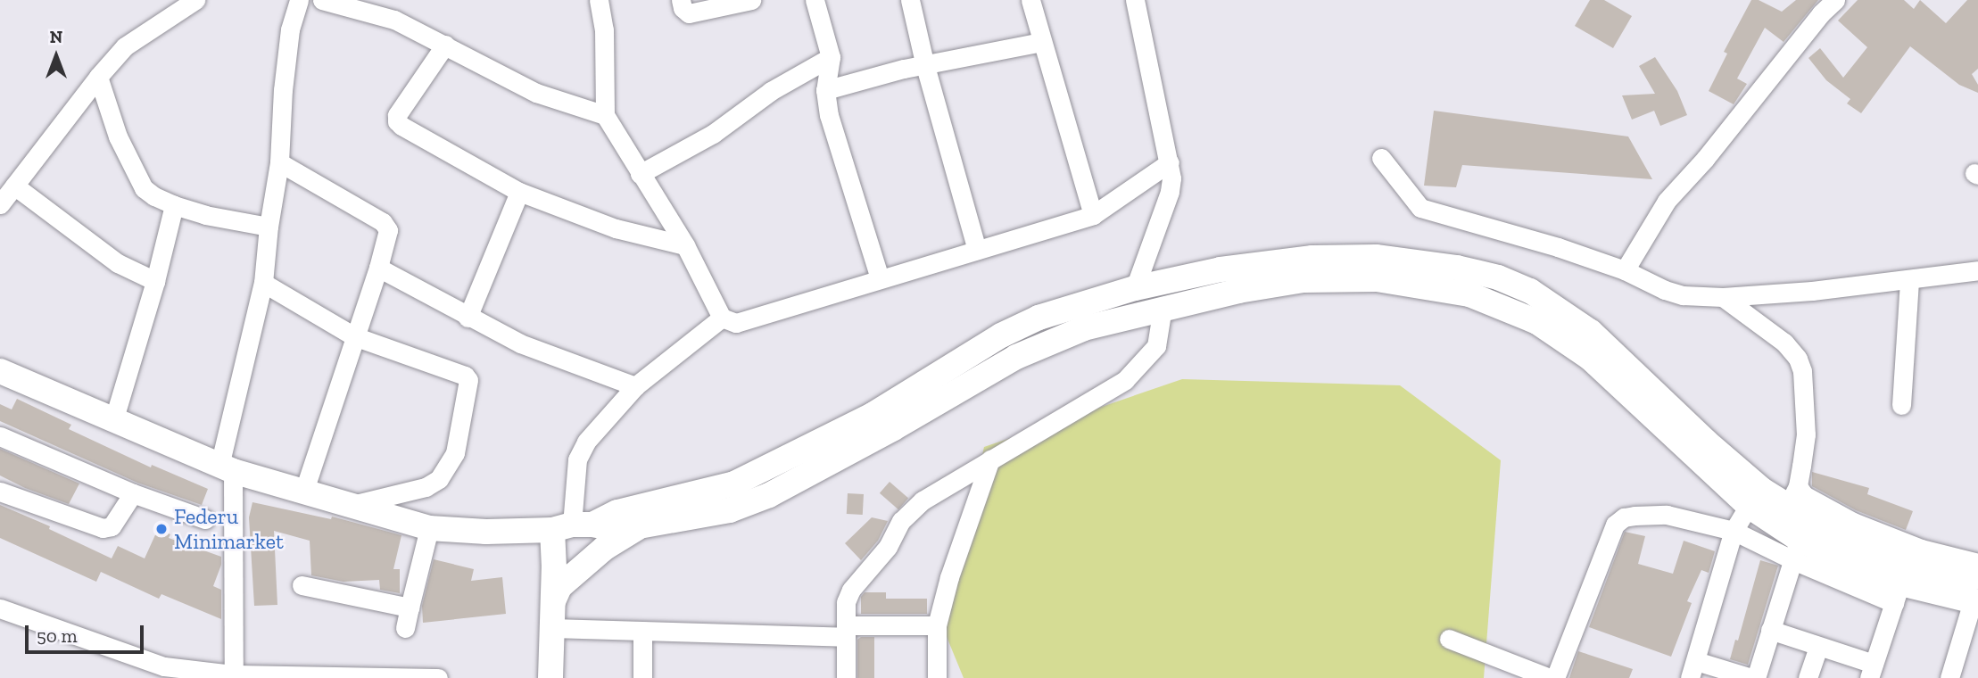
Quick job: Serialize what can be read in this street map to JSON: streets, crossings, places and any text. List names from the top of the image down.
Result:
{
  "places": ["Federu Minimarket"],
  "scale_bar": "50 m",
  "north": "top"
}
